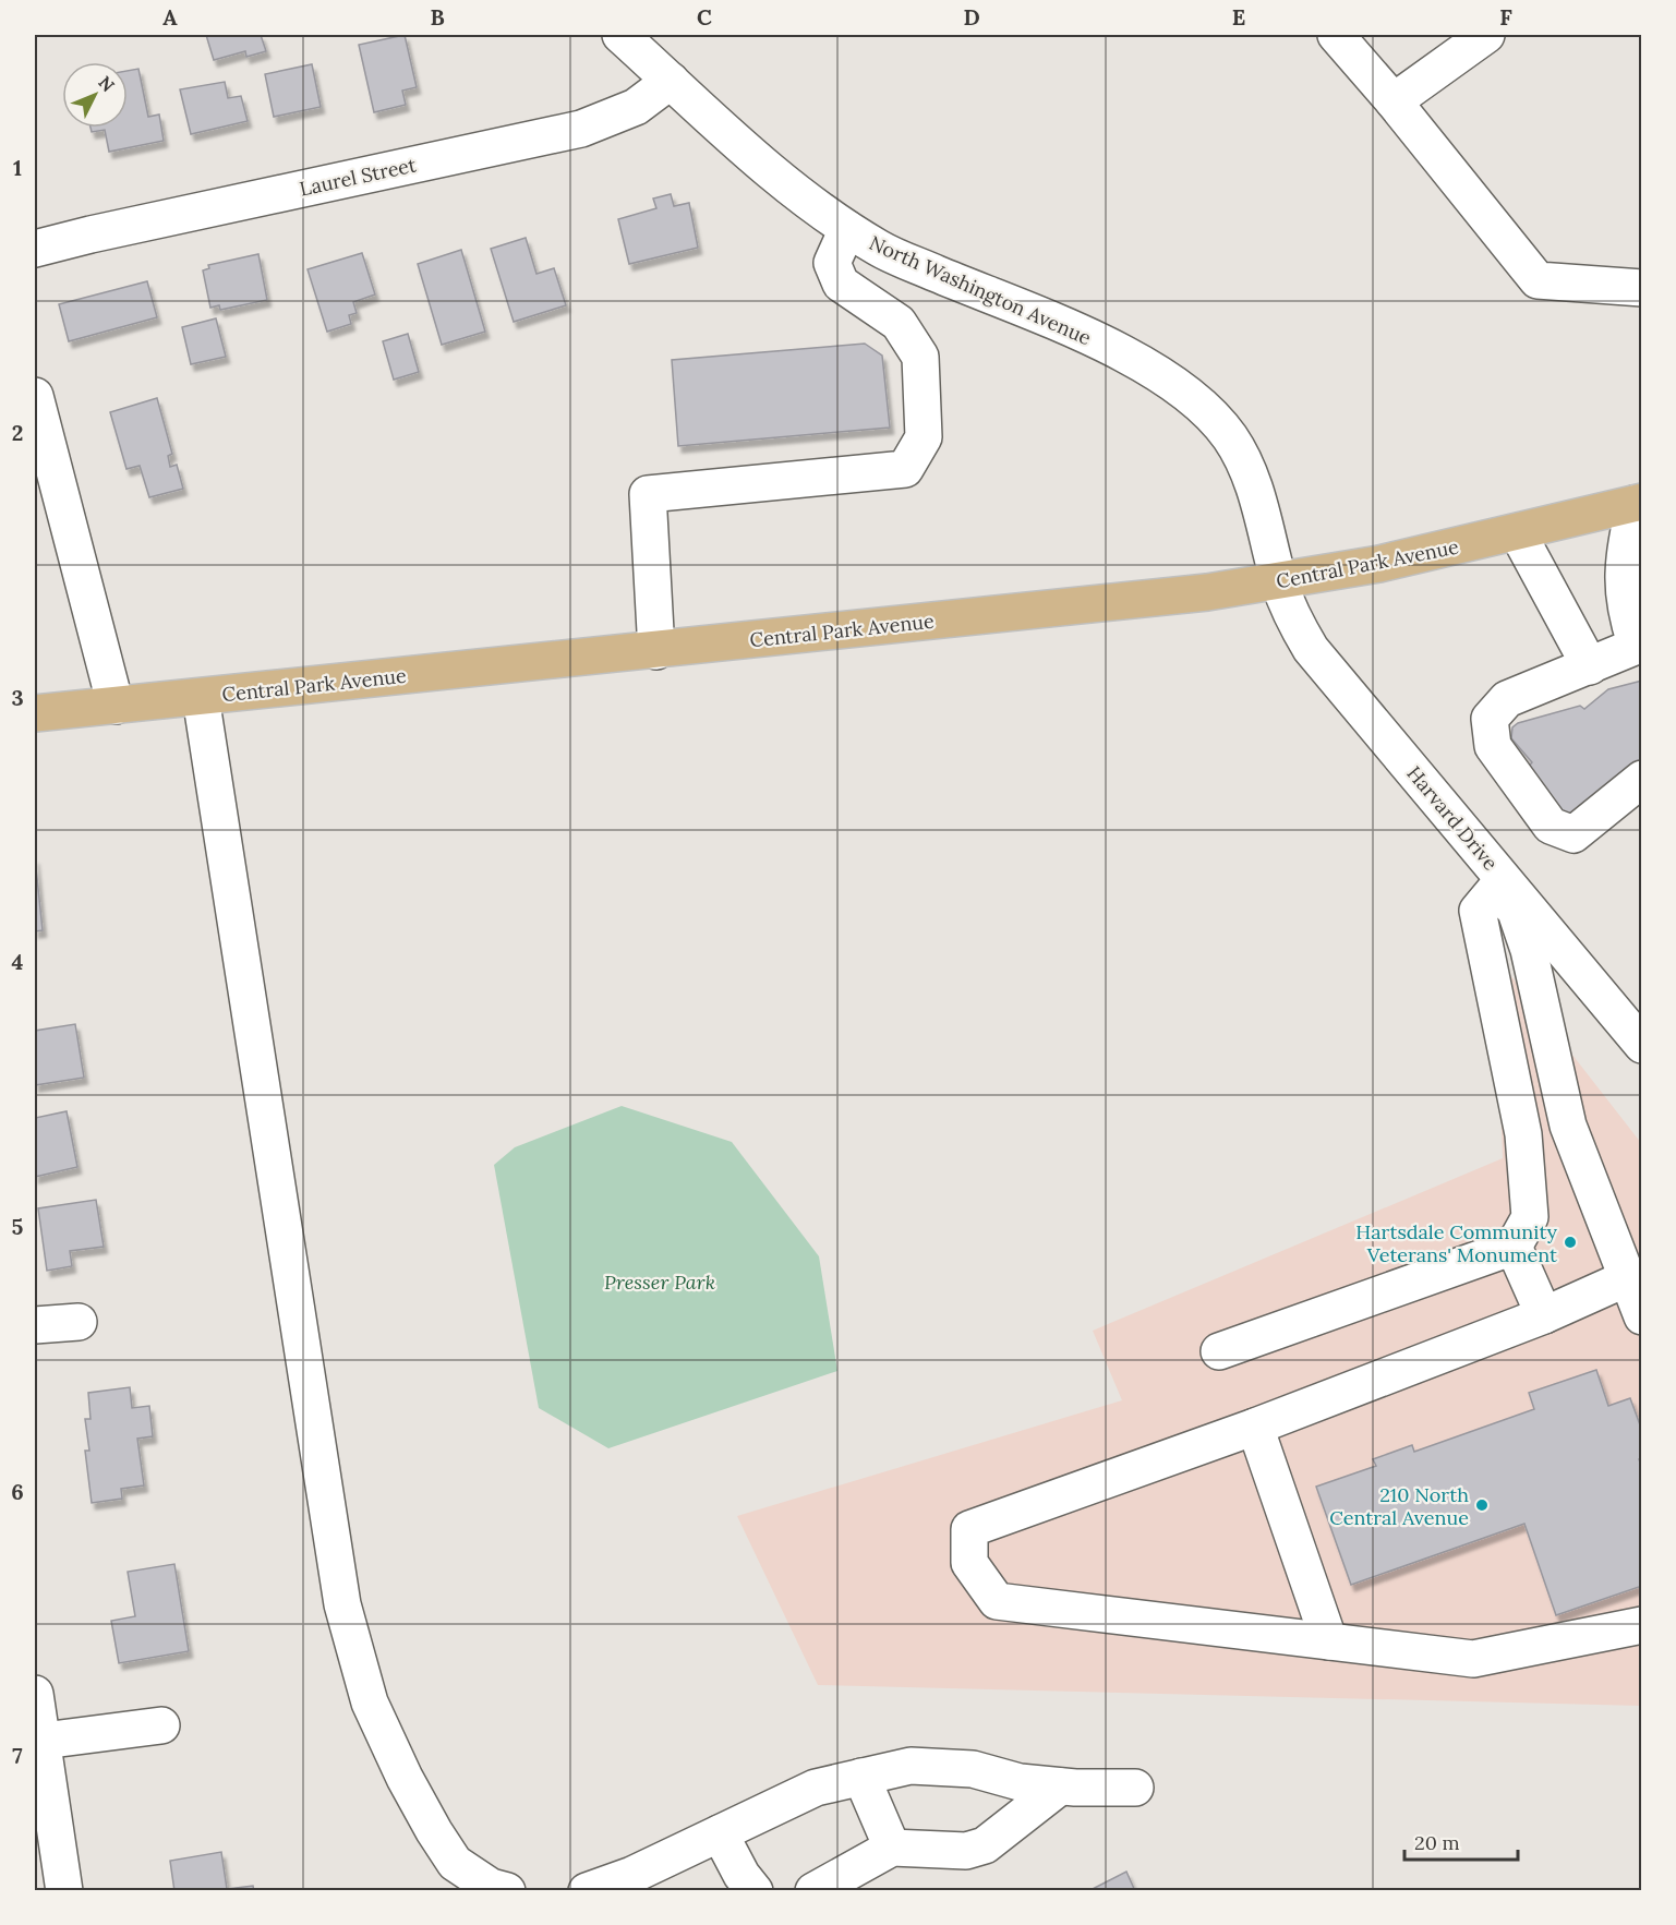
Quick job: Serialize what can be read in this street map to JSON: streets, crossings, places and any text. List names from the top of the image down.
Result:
{
  "streets": {
    "main road": ["Central Park Avenue"],
    "street": ["Laurel Street", "North Washington Avenue", "Harvard Drive"]
  },
  "crossings": [
    ["Laurel Street", "North Washington Avenue"],
    ["North Washington Avenue", "Central Park Avenue"],
    ["North Washington Avenue", "Harvard Drive"],
    ["Central Park Avenue", "Harvard Drive"]
  ],
  "parks": ["Presser Park"],
  "places": ["Hartsdale Community Veterans' Monument", "210 North Central Avenue"],
  "scale_bar": "20 m",
  "north": "top right",
  "grid": {
    "columns": [
      "A",
      "B",
      "C",
      "D",
      "E",
      "F"
    ],
    "rows": [
      "1",
      "2",
      "3",
      "4",
      "5",
      "6",
      "7"
    ]
  }
}
